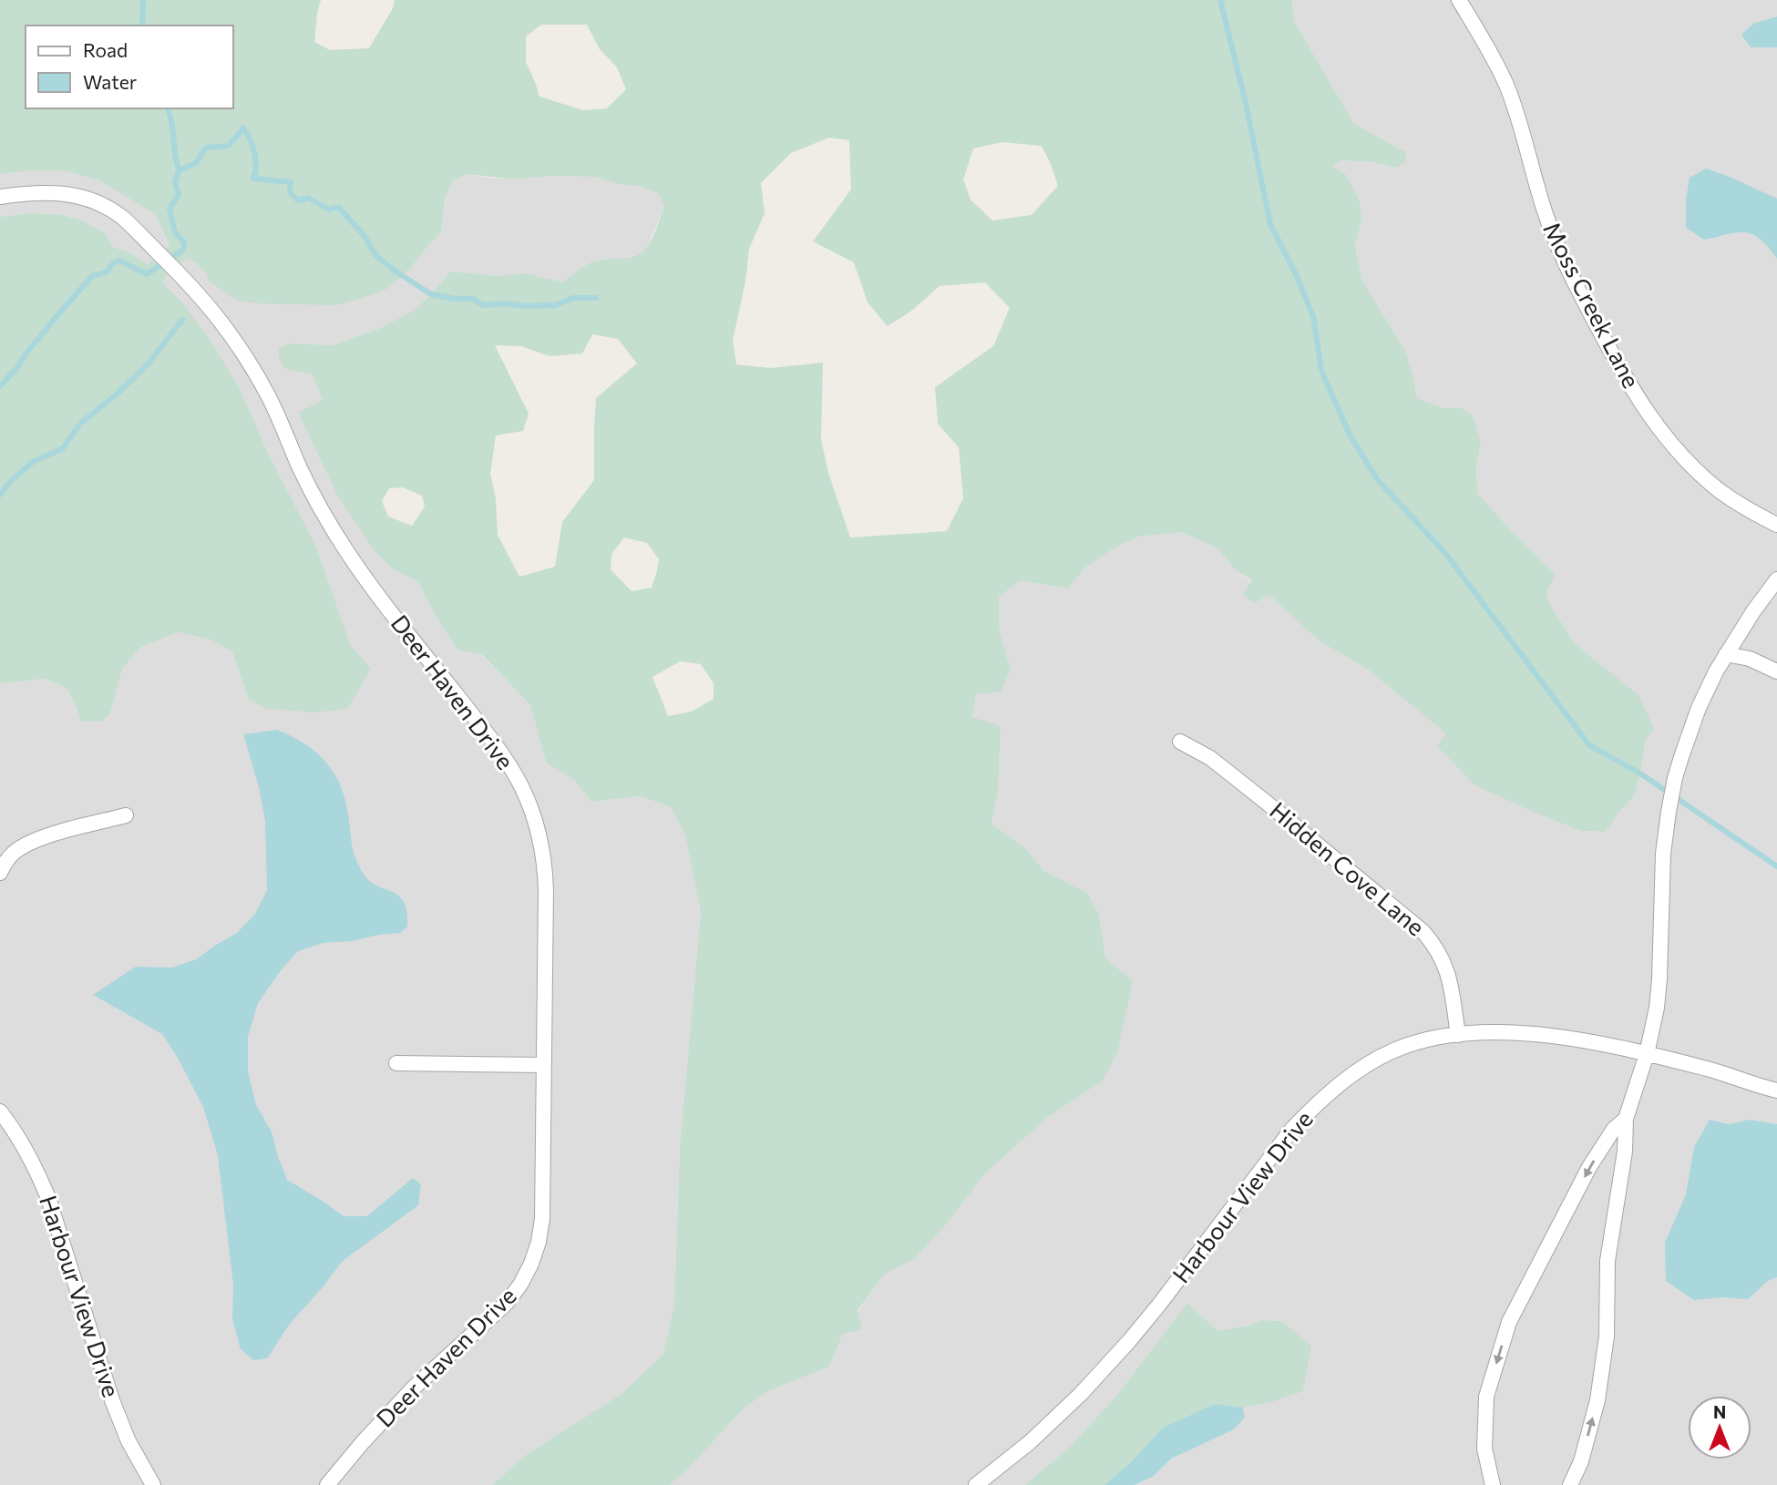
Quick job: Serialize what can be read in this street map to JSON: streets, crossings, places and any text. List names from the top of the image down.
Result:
{
  "streets": {
    "street": [
      "Moss Creek Lane",
      "Deer Haven Drive",
      "Hidden Cove Lane",
      "Harbour View Drive"
    ]
  },
  "crossings": [
    ["Hidden Cove Lane", "Harbour View Drive"]
  ],
  "legend": ["Road", "Water"],
  "north": "top"
}
